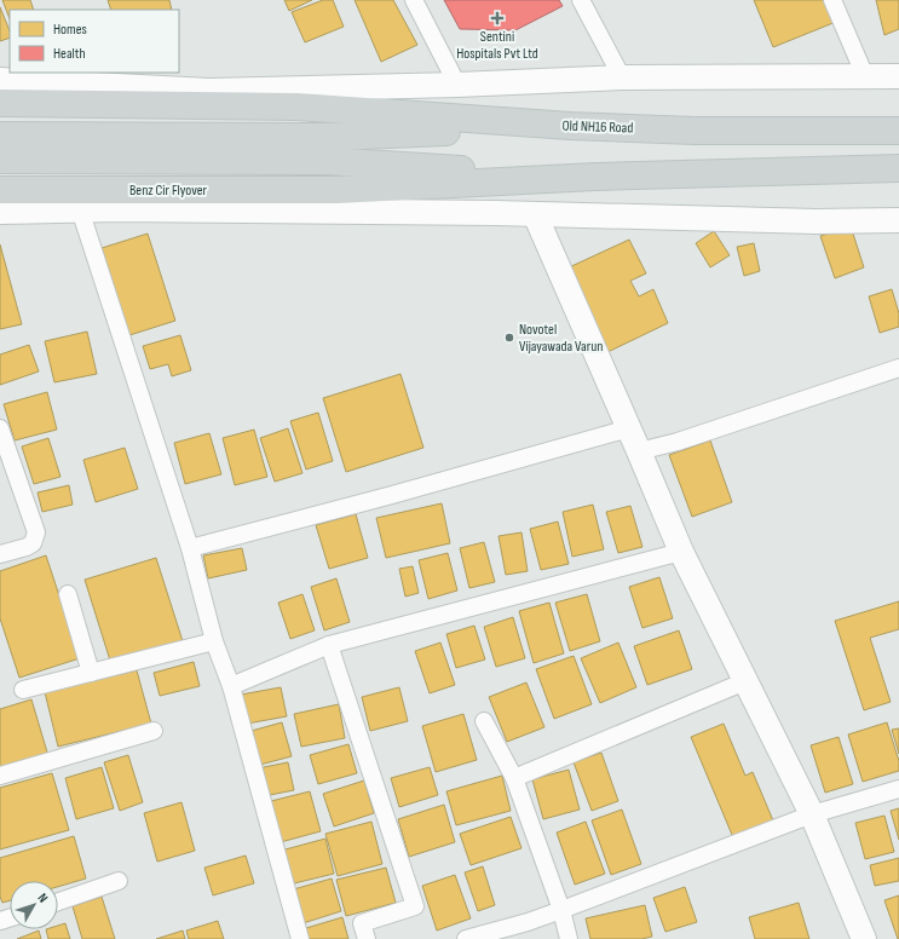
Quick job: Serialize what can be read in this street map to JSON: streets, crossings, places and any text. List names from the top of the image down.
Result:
{
  "streets": {
    "main road": ["Old NH16 Road", "Benz Cir Flyover"]
  },
  "places": {
    "health": ["Sentini Hospitals Pvt Ltd"],
    "other": ["Novotel Vijayawada Varun"]
  },
  "legend": ["Homes", "Health"],
  "north": "top right"
}
